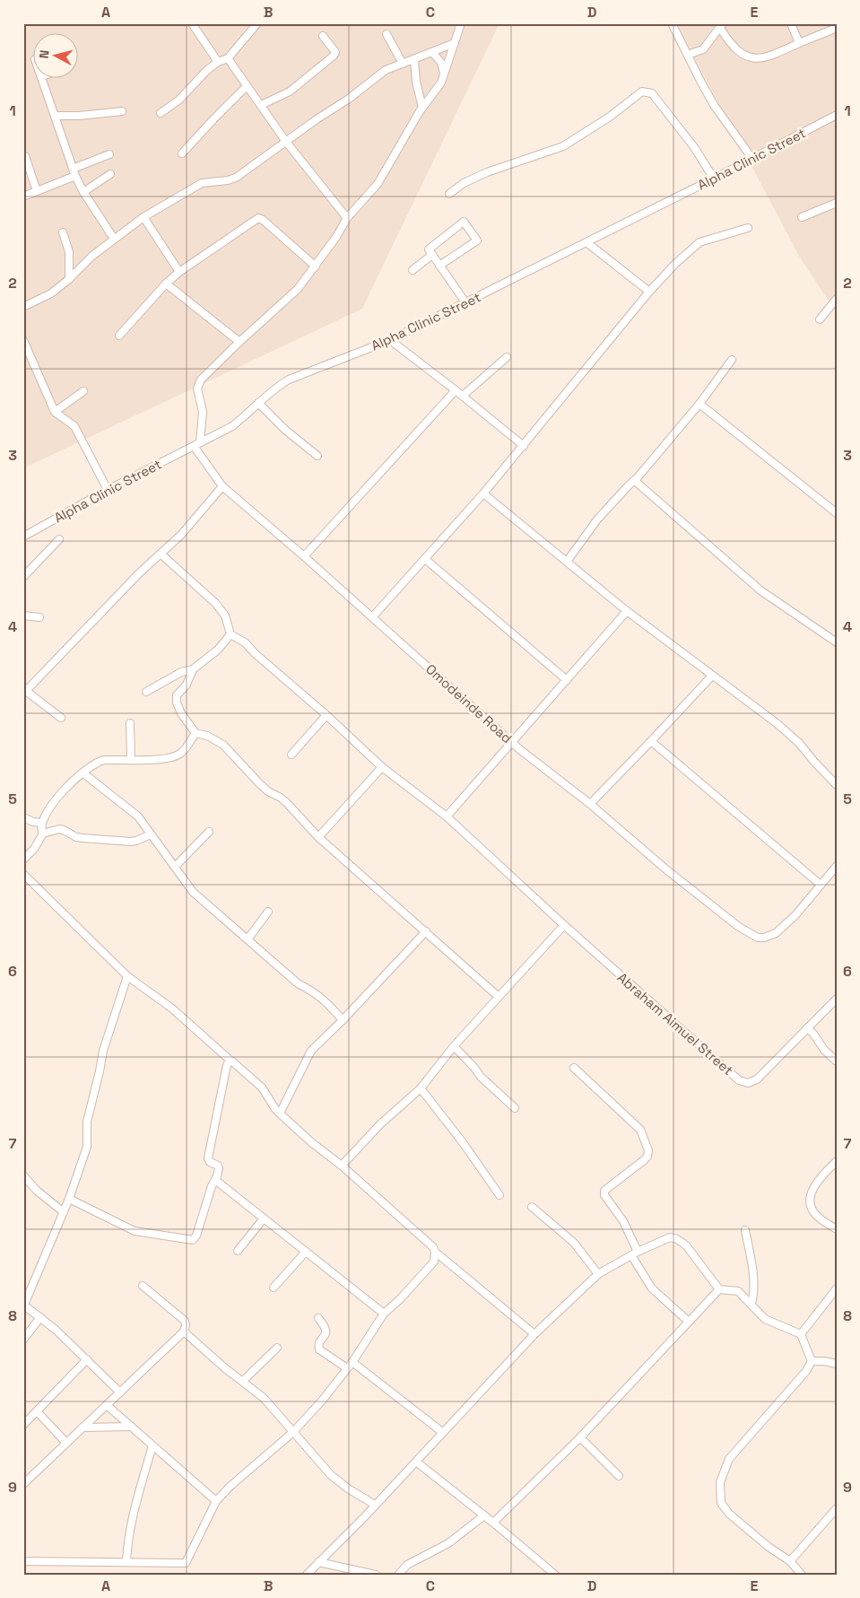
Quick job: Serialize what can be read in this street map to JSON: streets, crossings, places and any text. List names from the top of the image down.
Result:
{
  "streets": {
    "street": ["Alpha Clinic Street", "Omodeinde Road", "Abraham Aimuel Street"]
  },
  "crossings": [
    ["Alpha Clinic Street", "Omodeinde Road"]
  ],
  "north": "left",
  "grid": {
    "columns": [
      "A",
      "B",
      "C",
      "D",
      "E"
    ],
    "rows": [
      "1",
      "2",
      "3",
      "4",
      "5",
      "6",
      "7",
      "8",
      "9"
    ]
  }
}
